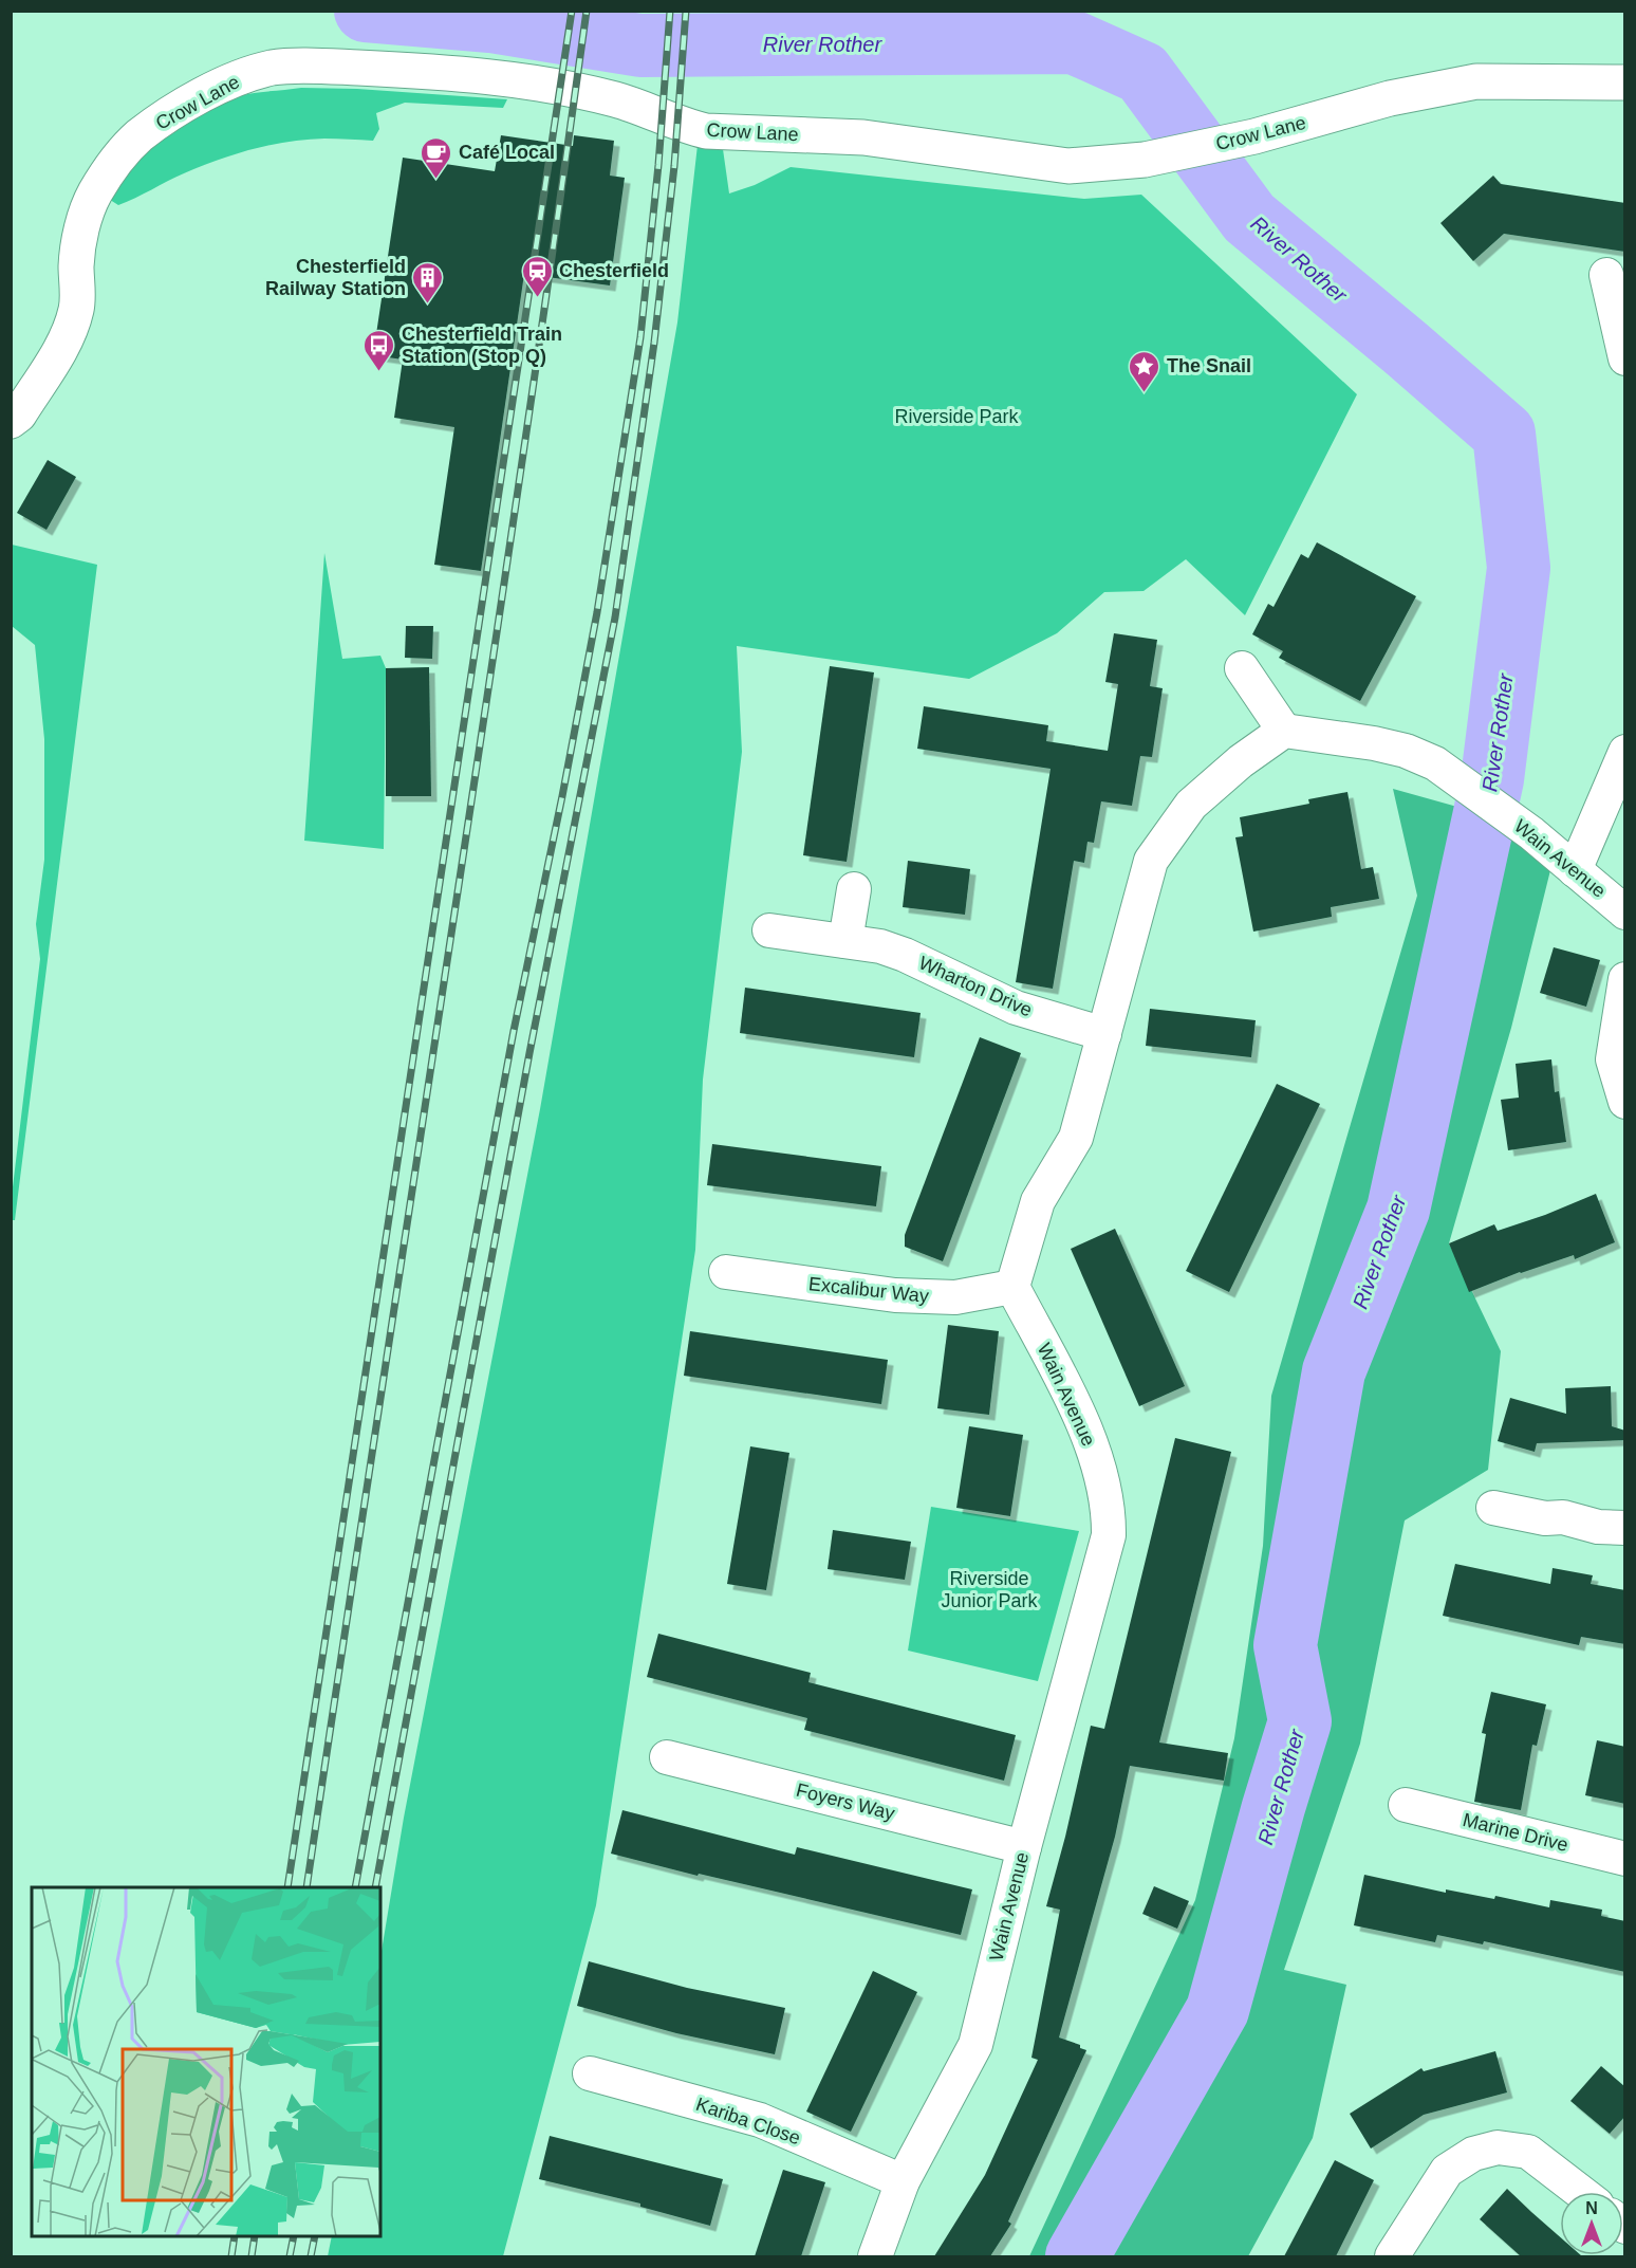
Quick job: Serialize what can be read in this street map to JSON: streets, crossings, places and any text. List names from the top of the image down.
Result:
{
  "streets": {
    "street": [
      "Crow Lane",
      "Wain Avenue",
      "Wharton Drive",
      "Excalibur Way",
      "Foyers Way",
      "Marine Drive",
      "Kariba Close"
    ]
  },
  "crossings": [
    ["Wain Avenue", "Excalibur Way"],
    ["Wain Avenue", "Foyers Way"],
    ["Wain Avenue", "Kariba Close"]
  ],
  "water": ["River Rother"],
  "parks": ["Riverside Park", "Riverside Junior Park"],
  "places": {
    "cafe": ["Café Local"],
    "station": ["Chesterfield"],
    "building": ["Chesterfield Railway Station"],
    "bus stop": ["Chesterfield Train Station (Stop Q)"],
    "place": ["The Snail"]
  },
  "north": "top"
}
